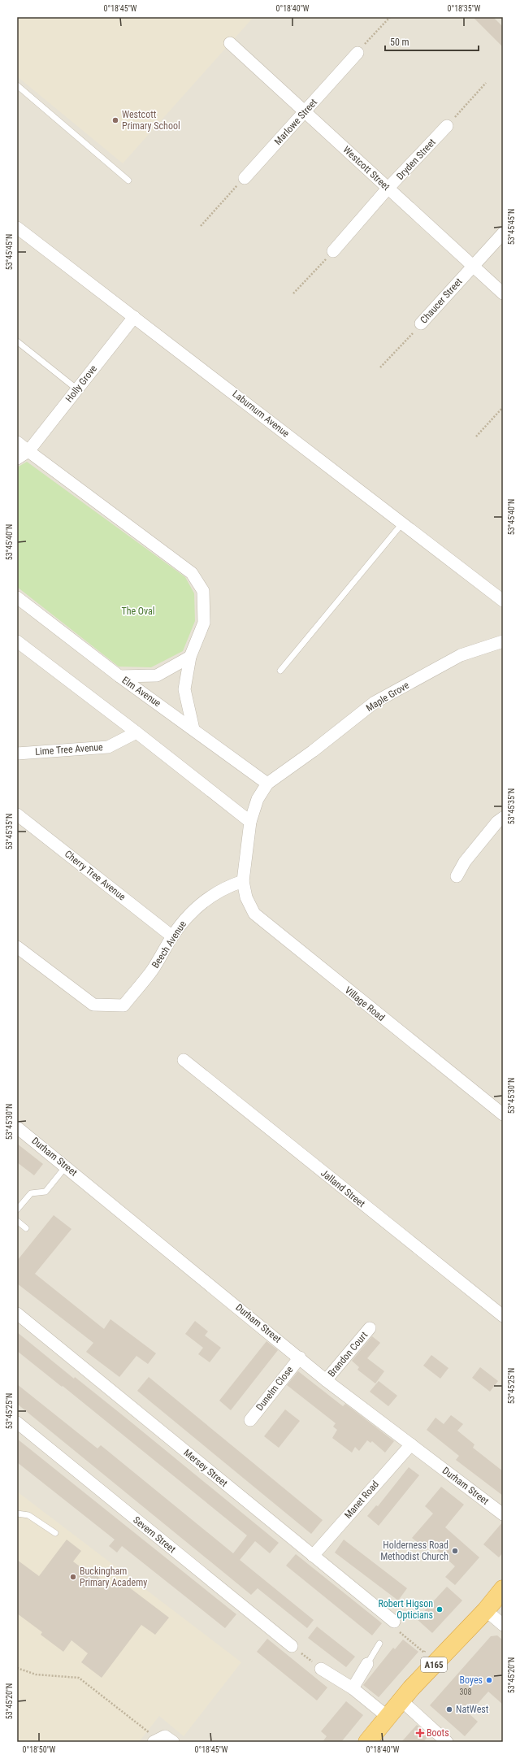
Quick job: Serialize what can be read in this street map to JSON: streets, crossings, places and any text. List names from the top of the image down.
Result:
{
  "streets": {
    "highway": ["A165"],
    "street": [
      "Marlowe Street",
      "Dryden Street",
      "Westcott Street",
      "Chaucer Street",
      "Holly Grove",
      "Laburnum Avenue",
      "Elm Avenue",
      "Maple Grove",
      "Lime Tree Avenue",
      "Cherry Tree Avenue",
      "Beech Avenue",
      "Village Road",
      "Durham Street",
      "Jalland Street",
      "Brandon Court",
      "Dunelm Close",
      "Mersey Street",
      "Manet Road",
      "Severn Street"
    ]
  },
  "crossings": [
    ["Marlowe Street", "Westcott Street"],
    ["Dryden Street", "Westcott Street"],
    ["Westcott Street", "Chaucer Street"],
    ["Holly Grove", "Laburnum Avenue"],
    ["Elm Avenue", "Maple Grove"],
    ["Cherry Tree Avenue", "Beech Avenue"],
    ["Beech Avenue", "Village Road"],
    ["Durham Street", "Brandon Court"],
    ["Durham Street", "Dunelm Close"],
    ["Durham Street", "Manet Road"],
    ["Mersey Street", "Manet Road"]
  ],
  "parks": ["The Oval"],
  "places": {
    "other": [
      "Westcott Primary School",
      "Holderness Road Methodist Church",
      "Buckingham Primary Academy",
      "Robert Higson Opticians",
      "Boyes",
      "NatWest"
    ],
    "health": ["Boots"]
  },
  "house_numbers": ["308"],
  "scale_bar": "50 m",
  "coordinates": [
    "0°18'45\"W",
    "0°18'40\"W",
    "0°18'35\"W",
    "53°45'45\"N",
    "53°45'40\"N",
    "53°45'35\"N",
    "53°45'30\"N",
    "53°45'25\"N",
    "53°45'20\"N",
    "0°18'50\"W"
  ]
}
